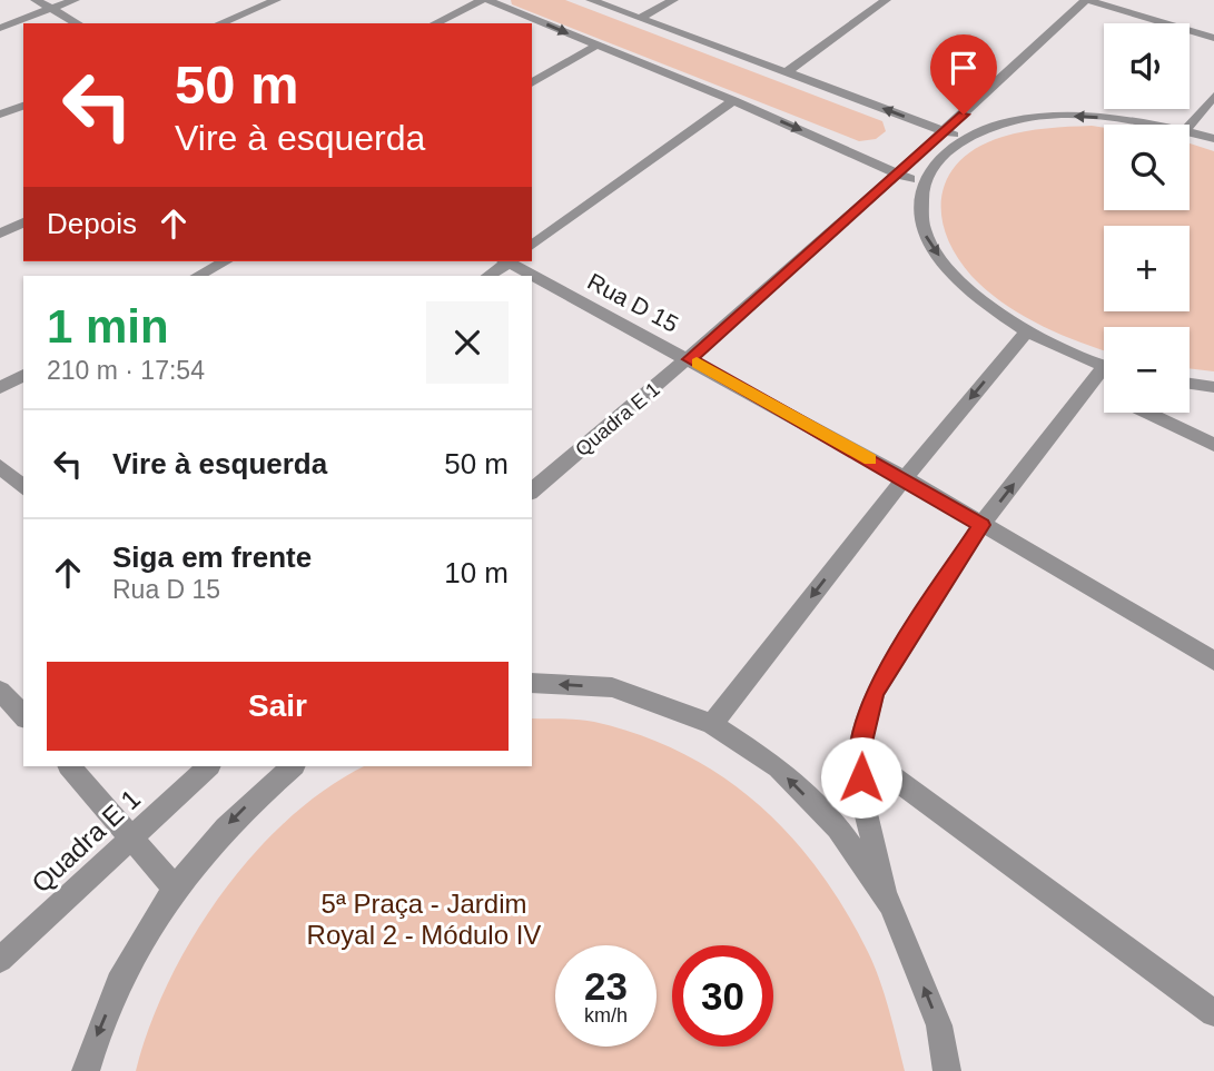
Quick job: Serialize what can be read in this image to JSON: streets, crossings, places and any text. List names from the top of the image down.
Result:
{
  "streets": {
    "street": ["Rua D 15", "Quadra E 1"]
  },
  "crossings": [
    ["Rua D 15", "Quadra E 1"]
  ],
  "parks": ["5ª Praça - Jardim Royal 2 - Módulo IV"],
  "page": {
    "map_buttons": ["+", "−"],
    "turn": ["50 m", "Vire à esquerda"],
    "then": "Depois",
    "heading": ["1 min", "210 m · 17:54"],
    "list": [
      {
        "name": "Vire à esquerda",
        "value": "50 m"
      },
      {
        "name": "Siga em frente",
        "note": "Rua D 15",
        "value": "10 m"
      }
    ],
    "buttons": "Sair",
    "speed": "23 km/h",
    "limit": "30"
  }
}
